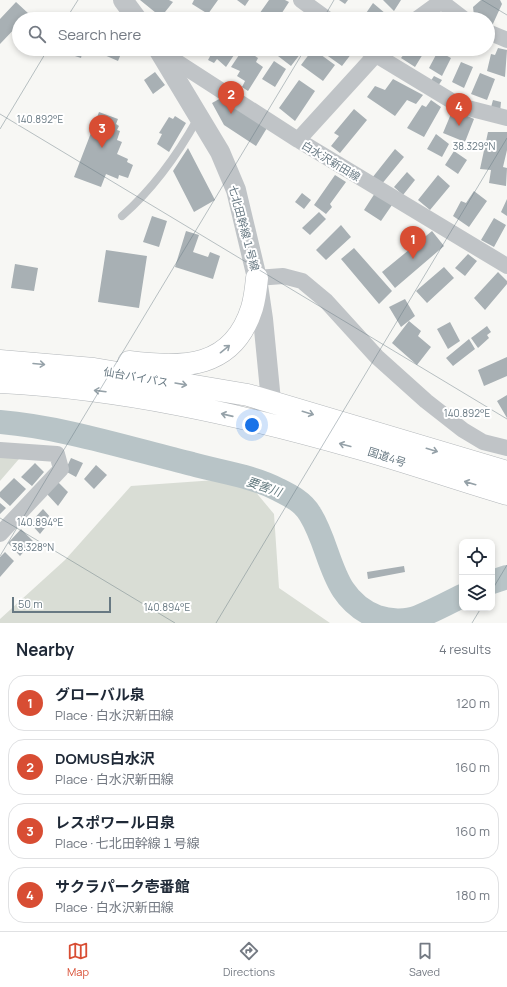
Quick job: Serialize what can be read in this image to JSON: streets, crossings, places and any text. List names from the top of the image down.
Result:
{
  "streets": {
    "highway": ["仙台バイパス", "国道4号"],
    "street": ["白水沢新田線", "七北田幹線１号線"]
  },
  "crossings": [
    ["七北田幹線１号線", "仙台バイパス"],
    ["七北田幹線１号線", "国道4号"],
    ["仙台バイパス", "国道4号"]
  ],
  "water": ["要害川"],
  "scale_bar": "50 m",
  "page": {
    "search": "Search here",
    "pins": [
      "2",
      "4",
      "3",
      "1"
    ],
    "scale": "50 m",
    "heading": ["Nearby", "4 results"],
    "list": [
      {
        "mark": "1",
        "name": "グローバル泉",
        "note": "Place · 白水沢新田線",
        "value": "120 m"
      },
      {
        "mark": "2",
        "name": "DOMUS白水沢",
        "note": "Place · 白水沢新田線",
        "value": "160 m"
      },
      {
        "mark": "3",
        "name": "レスポワール日泉",
        "note": "Place · 七北田幹線１号線",
        "value": "160 m"
      },
      {
        "mark": "4",
        "name": "サクラパーク壱番館",
        "note": "Place · 白水沢新田線",
        "value": "180 m"
      }
    ],
    "nav": ["Map", "Directions", "Saved"]
  },
  "coordinates": [
    "140.892°E",
    "38.329°N",
    "140.894°E",
    "38.328°N"
  ]
}
